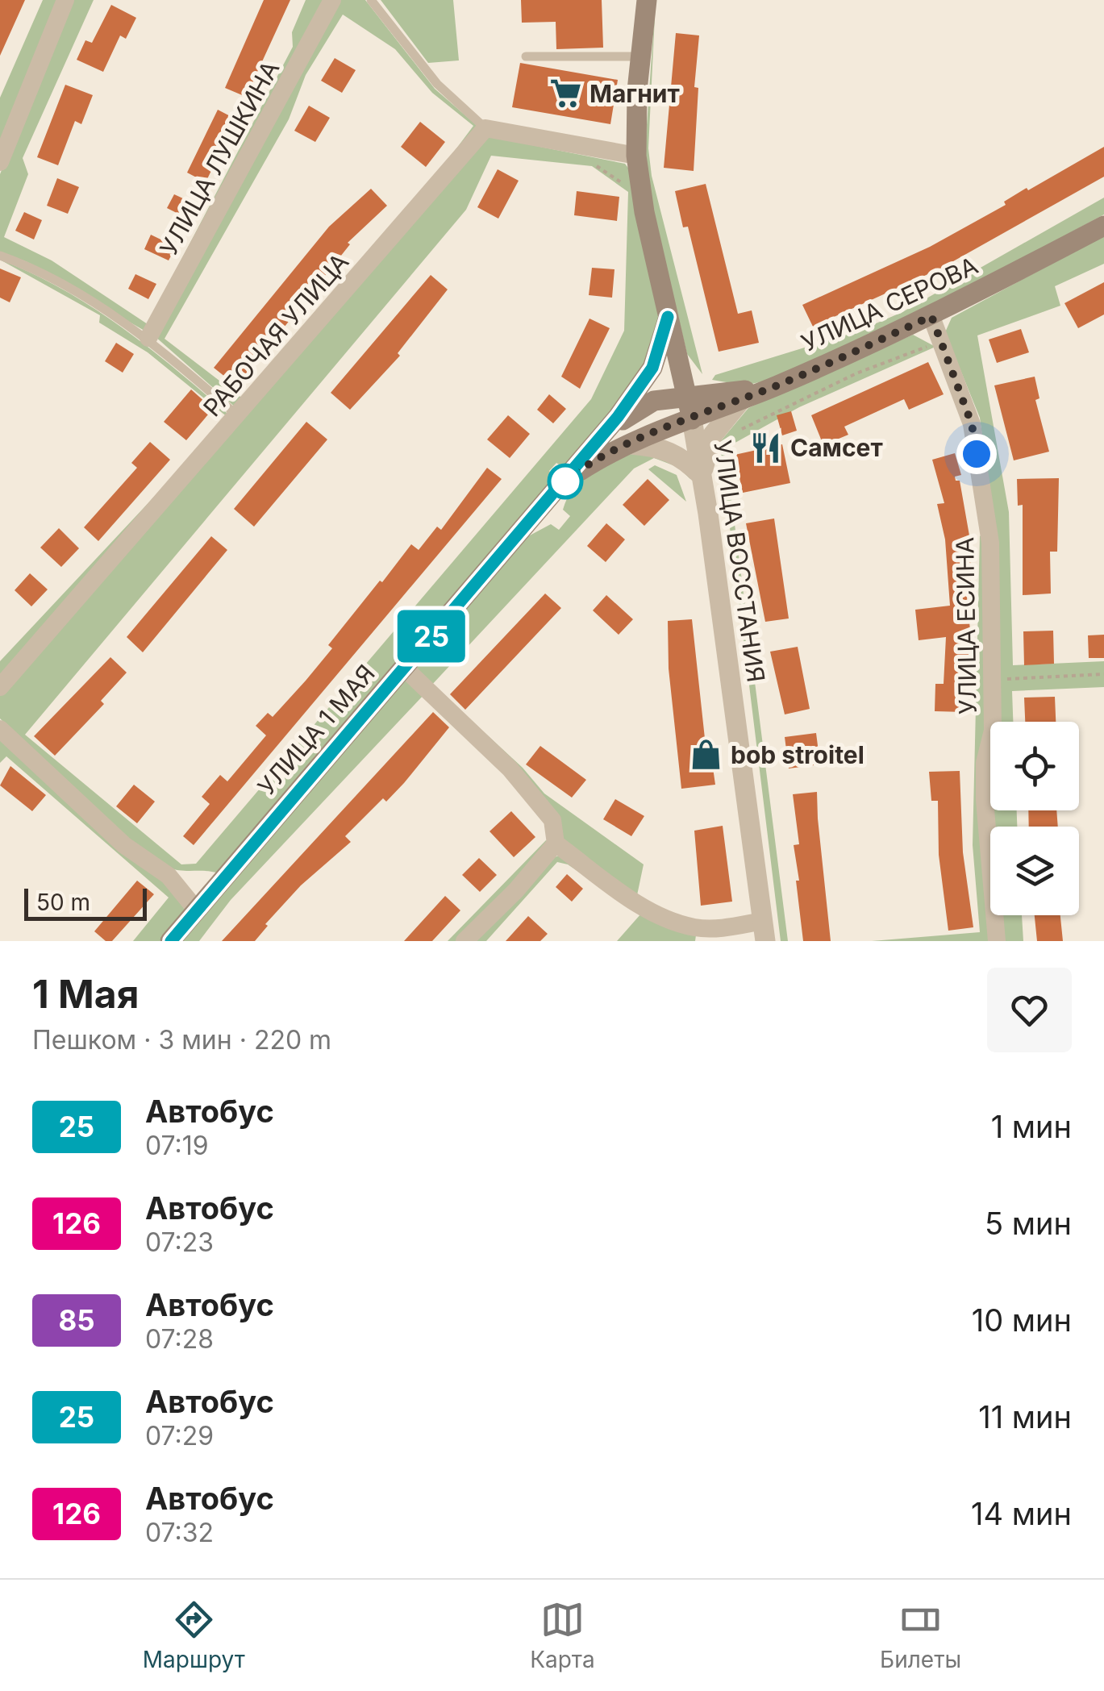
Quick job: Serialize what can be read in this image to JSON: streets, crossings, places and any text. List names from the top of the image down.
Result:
{
  "streets": {
    "main road": ["УЛИЦА СЕРОВА", "УЛИЦА ВОССТАНИЯ", "УЛИЦА 1 МАЯ"],
    "street": ["УЛИЦА ЛУШКИНА", "РАБОЧАЯ УЛИЦА", "УЛИЦА ЕСИНА"]
  },
  "crossings": [
    ["УЛИЦА СЕРОВА", "УЛИЦА ВОССТАНИЯ"],
    ["УЛИЦА СЕРОВА", "УЛИЦА ЕСИНА"],
    ["УЛИЦА СЕРОВА", "УЛИЦА 1 МАЯ"],
    ["УЛИЦА ВОССТАНИЯ", "УЛИЦА 1 МАЯ"]
  ],
  "places": {
    "supermarket": ["Магнит"],
    "restaurant": ["Самсет"],
    "shop": ["bob stroitel"]
  },
  "lines": ["bus line 25"],
  "scale_bar": "50 m",
  "page": {
    "on_map": "25",
    "scale": "50 m",
    "heading": ["1 Мая", "Пешком · 3 мин · 220 m"],
    "list": [
      {
        "mark": "25",
        "name": "Автобус",
        "note": "07:19",
        "value": "1 мин"
      },
      {
        "mark": "126",
        "name": "Автобус",
        "note": "07:23",
        "value": "5 мин"
      },
      {
        "mark": "85",
        "name": "Автобус",
        "note": "07:28",
        "value": "10 мин"
      },
      {
        "mark": "25",
        "name": "Автобус",
        "note": "07:29",
        "value": "11 мин"
      },
      {
        "mark": "126",
        "name": "Автобус",
        "note": "07:32",
        "value": "14 мин"
      }
    ],
    "tabs": ["Маршрут", "Карта", "Билеты"]
  }
}
